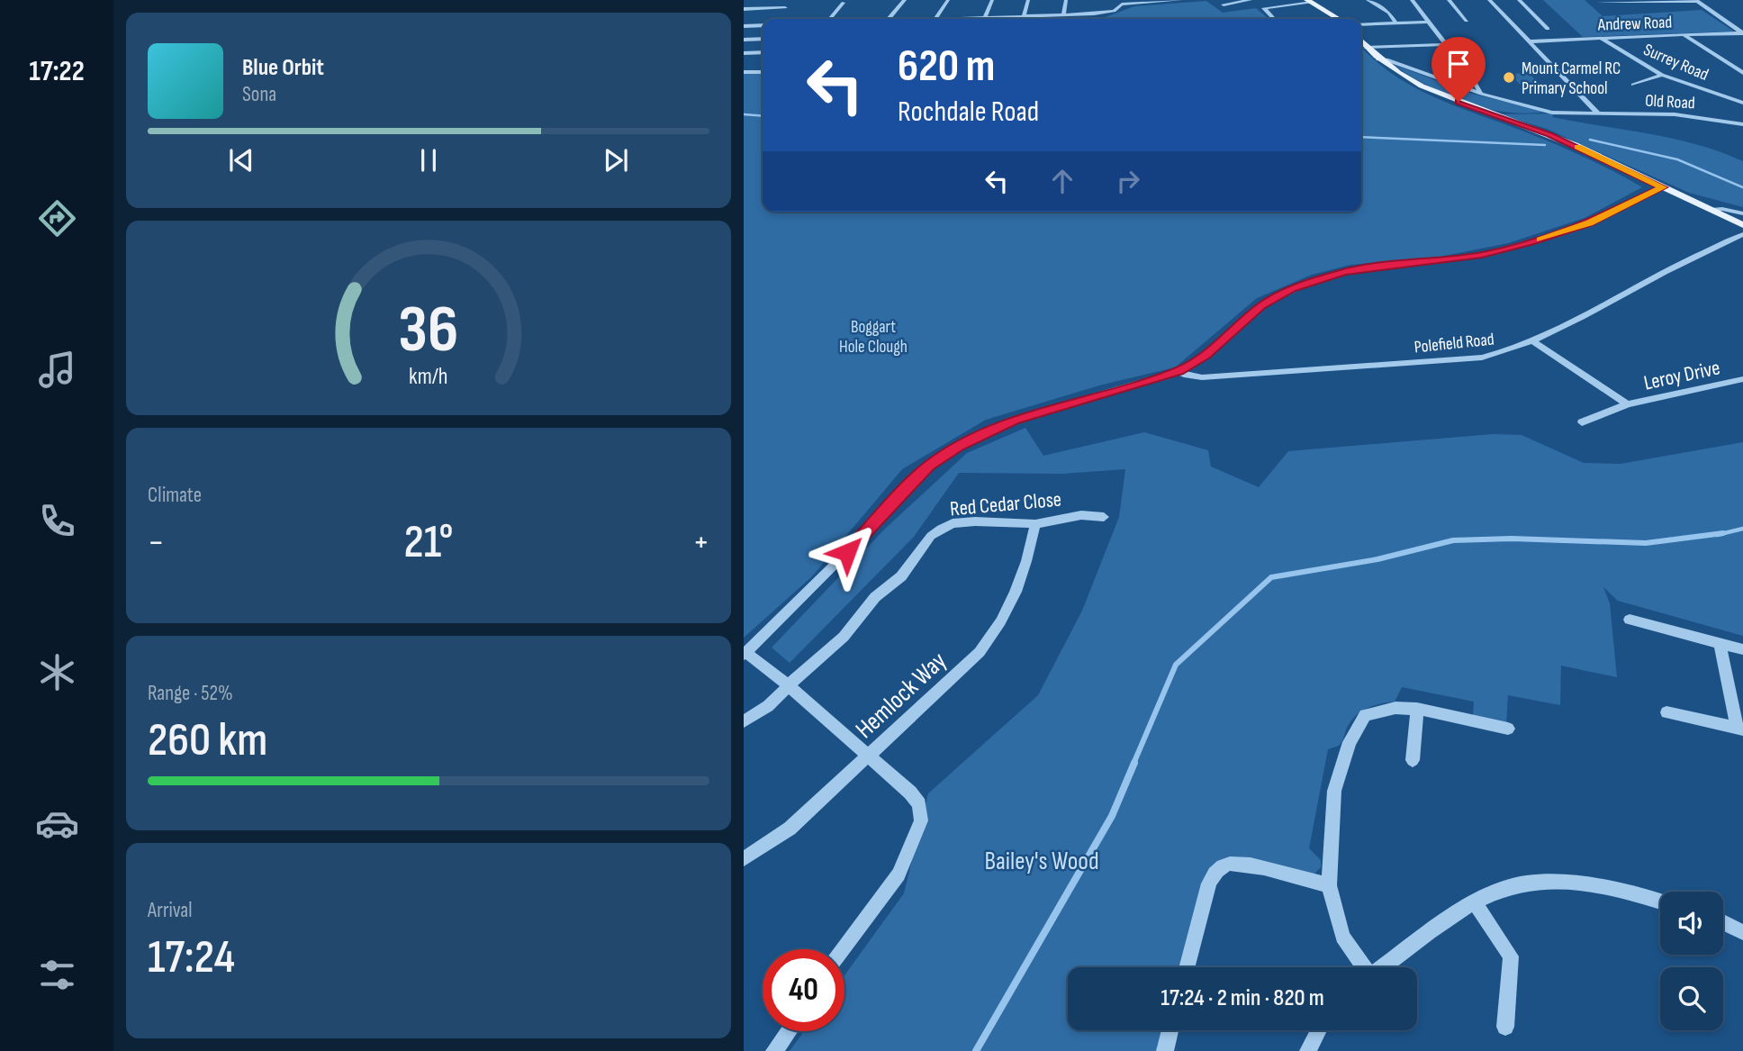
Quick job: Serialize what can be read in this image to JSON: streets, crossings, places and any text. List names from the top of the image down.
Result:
{
  "streets": {
    "street": [
      "Andrew Road",
      "Surrey Road",
      "Old Road",
      "Polefield Road",
      "Leroy Drive",
      "Red Cedar Close",
      "Hemlock Way"
    ]
  },
  "crossings": [
    ["Andrew Road", "Surrey Road"],
    ["Polefield Road", "Leroy Drive"],
    ["Red Cedar Close", "Hemlock Way"]
  ],
  "parks": ["Boggart Hole Clough", "Bailey's Wood"],
  "places": ["Mount Carmel RC Primary School"],
  "page": {
    "tabs": "17:22",
    "turn": ["620 m", "Rochdale Road"],
    "song": ["Blue Orbit", "Sona"],
    "tile": [
      "Climate",
      ["Range · 52%", "260 km"],
      ["Arrival", "17:24"]
    ],
    "heat": ["−", "21°", "+"],
    "limit": "40",
    "trip": "17:24 · 2 min · 820 m",
    "gauge": ["36", "km/h"]
  }
}
